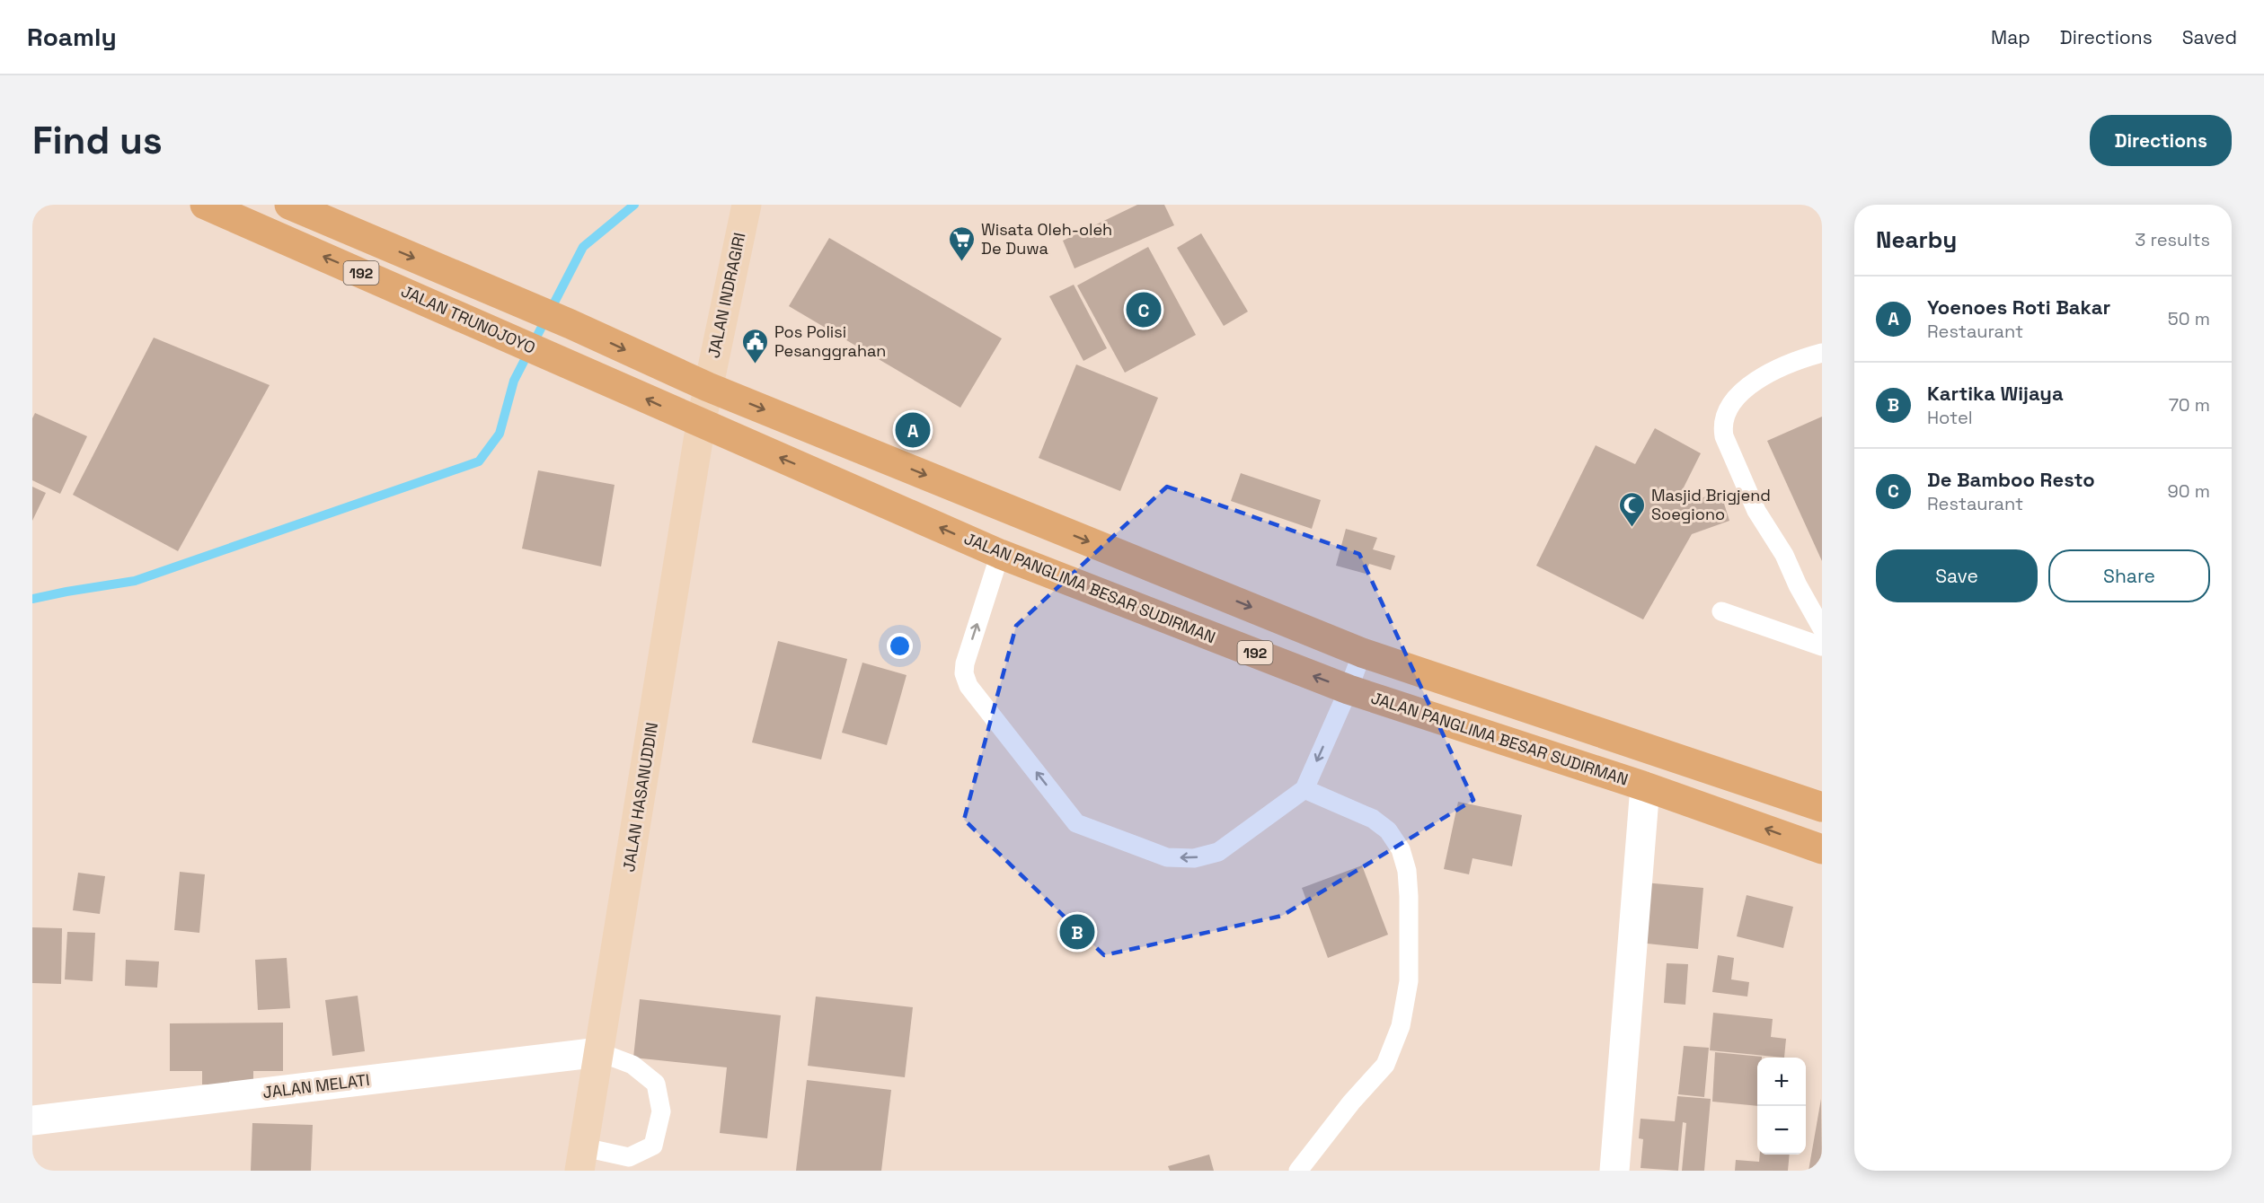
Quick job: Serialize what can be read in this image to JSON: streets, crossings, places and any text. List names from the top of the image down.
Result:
{
  "streets": {
    "main road": [
      "192",
      "JALAN INDRAGIRI",
      "JALAN TRUNOJOYO",
      "JALAN PANGLIMA BESAR SUDIRMAN",
      "JALAN HASANUDDIN"
    ],
    "street": ["JALAN MELATI"]
  },
  "crossings": [
    ["192", "JALAN INDRAGIRI"],
    ["192", "JALAN TRUNOJOYO"],
    ["JALAN INDRAGIRI", "JALAN TRUNOJOYO"],
    ["JALAN INDRAGIRI", "JALAN PANGLIMA BESAR SUDIRMAN"],
    ["JALAN INDRAGIRI", "JALAN HASANUDDIN"],
    ["JALAN TRUNOJOYO", "JALAN PANGLIMA BESAR SUDIRMAN"],
    ["JALAN TRUNOJOYO", "JALAN HASANUDDIN"],
    ["JALAN PANGLIMA BESAR SUDIRMAN", "JALAN HASANUDDIN"],
    ["JALAN HASANUDDIN", "JALAN MELATI"]
  ],
  "places": {
    "supermarket": ["Wisata Oleh-oleh De Duwa"],
    "public building": ["Pos Polisi Pesanggrahan"],
    "mosque": ["Masjid Brigjend Soegiono"]
  },
  "page": {
    "header": "Roamly",
    "nav": ["Map", "Directions", "Saved"],
    "buttons": [
      "Directions",
      ["Save", "Share"]
    ],
    "title": "Find us",
    "heading": ["Nearby", "3 results"],
    "list": [
      {
        "mark": "A",
        "name": "Yoenoes Roti Bakar",
        "note": "Restaurant",
        "value": "50 m"
      },
      {
        "mark": "B",
        "name": "Kartika Wijaya",
        "note": "Hotel",
        "value": "70 m"
      },
      {
        "mark": "C",
        "name": "De Bamboo Resto",
        "note": "Restaurant",
        "value": "90 m"
      }
    ],
    "pins": ["C", "A", "B"],
    "map_buttons": ["+", "−"]
  }
}
